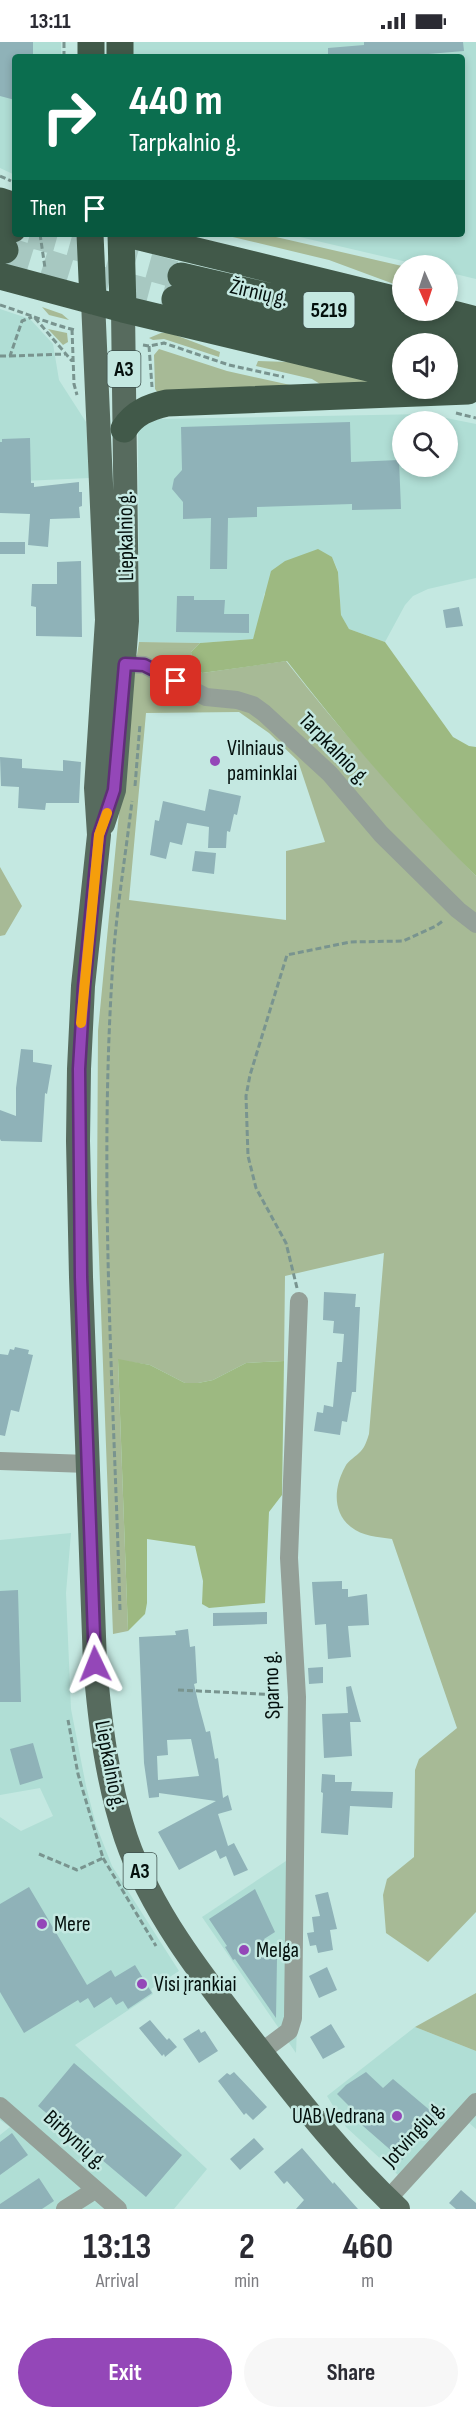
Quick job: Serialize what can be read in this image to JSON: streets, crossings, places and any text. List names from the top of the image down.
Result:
{
  "streets": {
    "highway": ["Žirnių g.", "5219", "Liepkalnio g."],
    "main road": ["A3"],
    "street": [
      "Tarpkalnio g.",
      "Sparno g.",
      "Jotvingių g.",
      "Birbynių g."
    ]
  },
  "crossings": [
    ["5219", "Liepkalnio g."],
    ["Liepkalnio g.", "Tarpkalnio g."],
    ["Liepkalnio g.", "Sparno g."],
    ["Liepkalnio g.", "Jotvingių g."]
  ],
  "places": [
    "Vilniaus paminklai",
    "Mere",
    "Melga",
    "Visi įrankiai",
    "UAB Vedrana"
  ],
  "north": "bottom",
  "page": {
    "status": "13:11",
    "turn": ["440 m", "Tarpkalnio g."],
    "then": "Then",
    "eta": [
      "13:13",
      "Arrival",
      "2",
      "min",
      "460",
      "m"
    ],
    "buttons": ["Exit", "Share"]
  }
}
